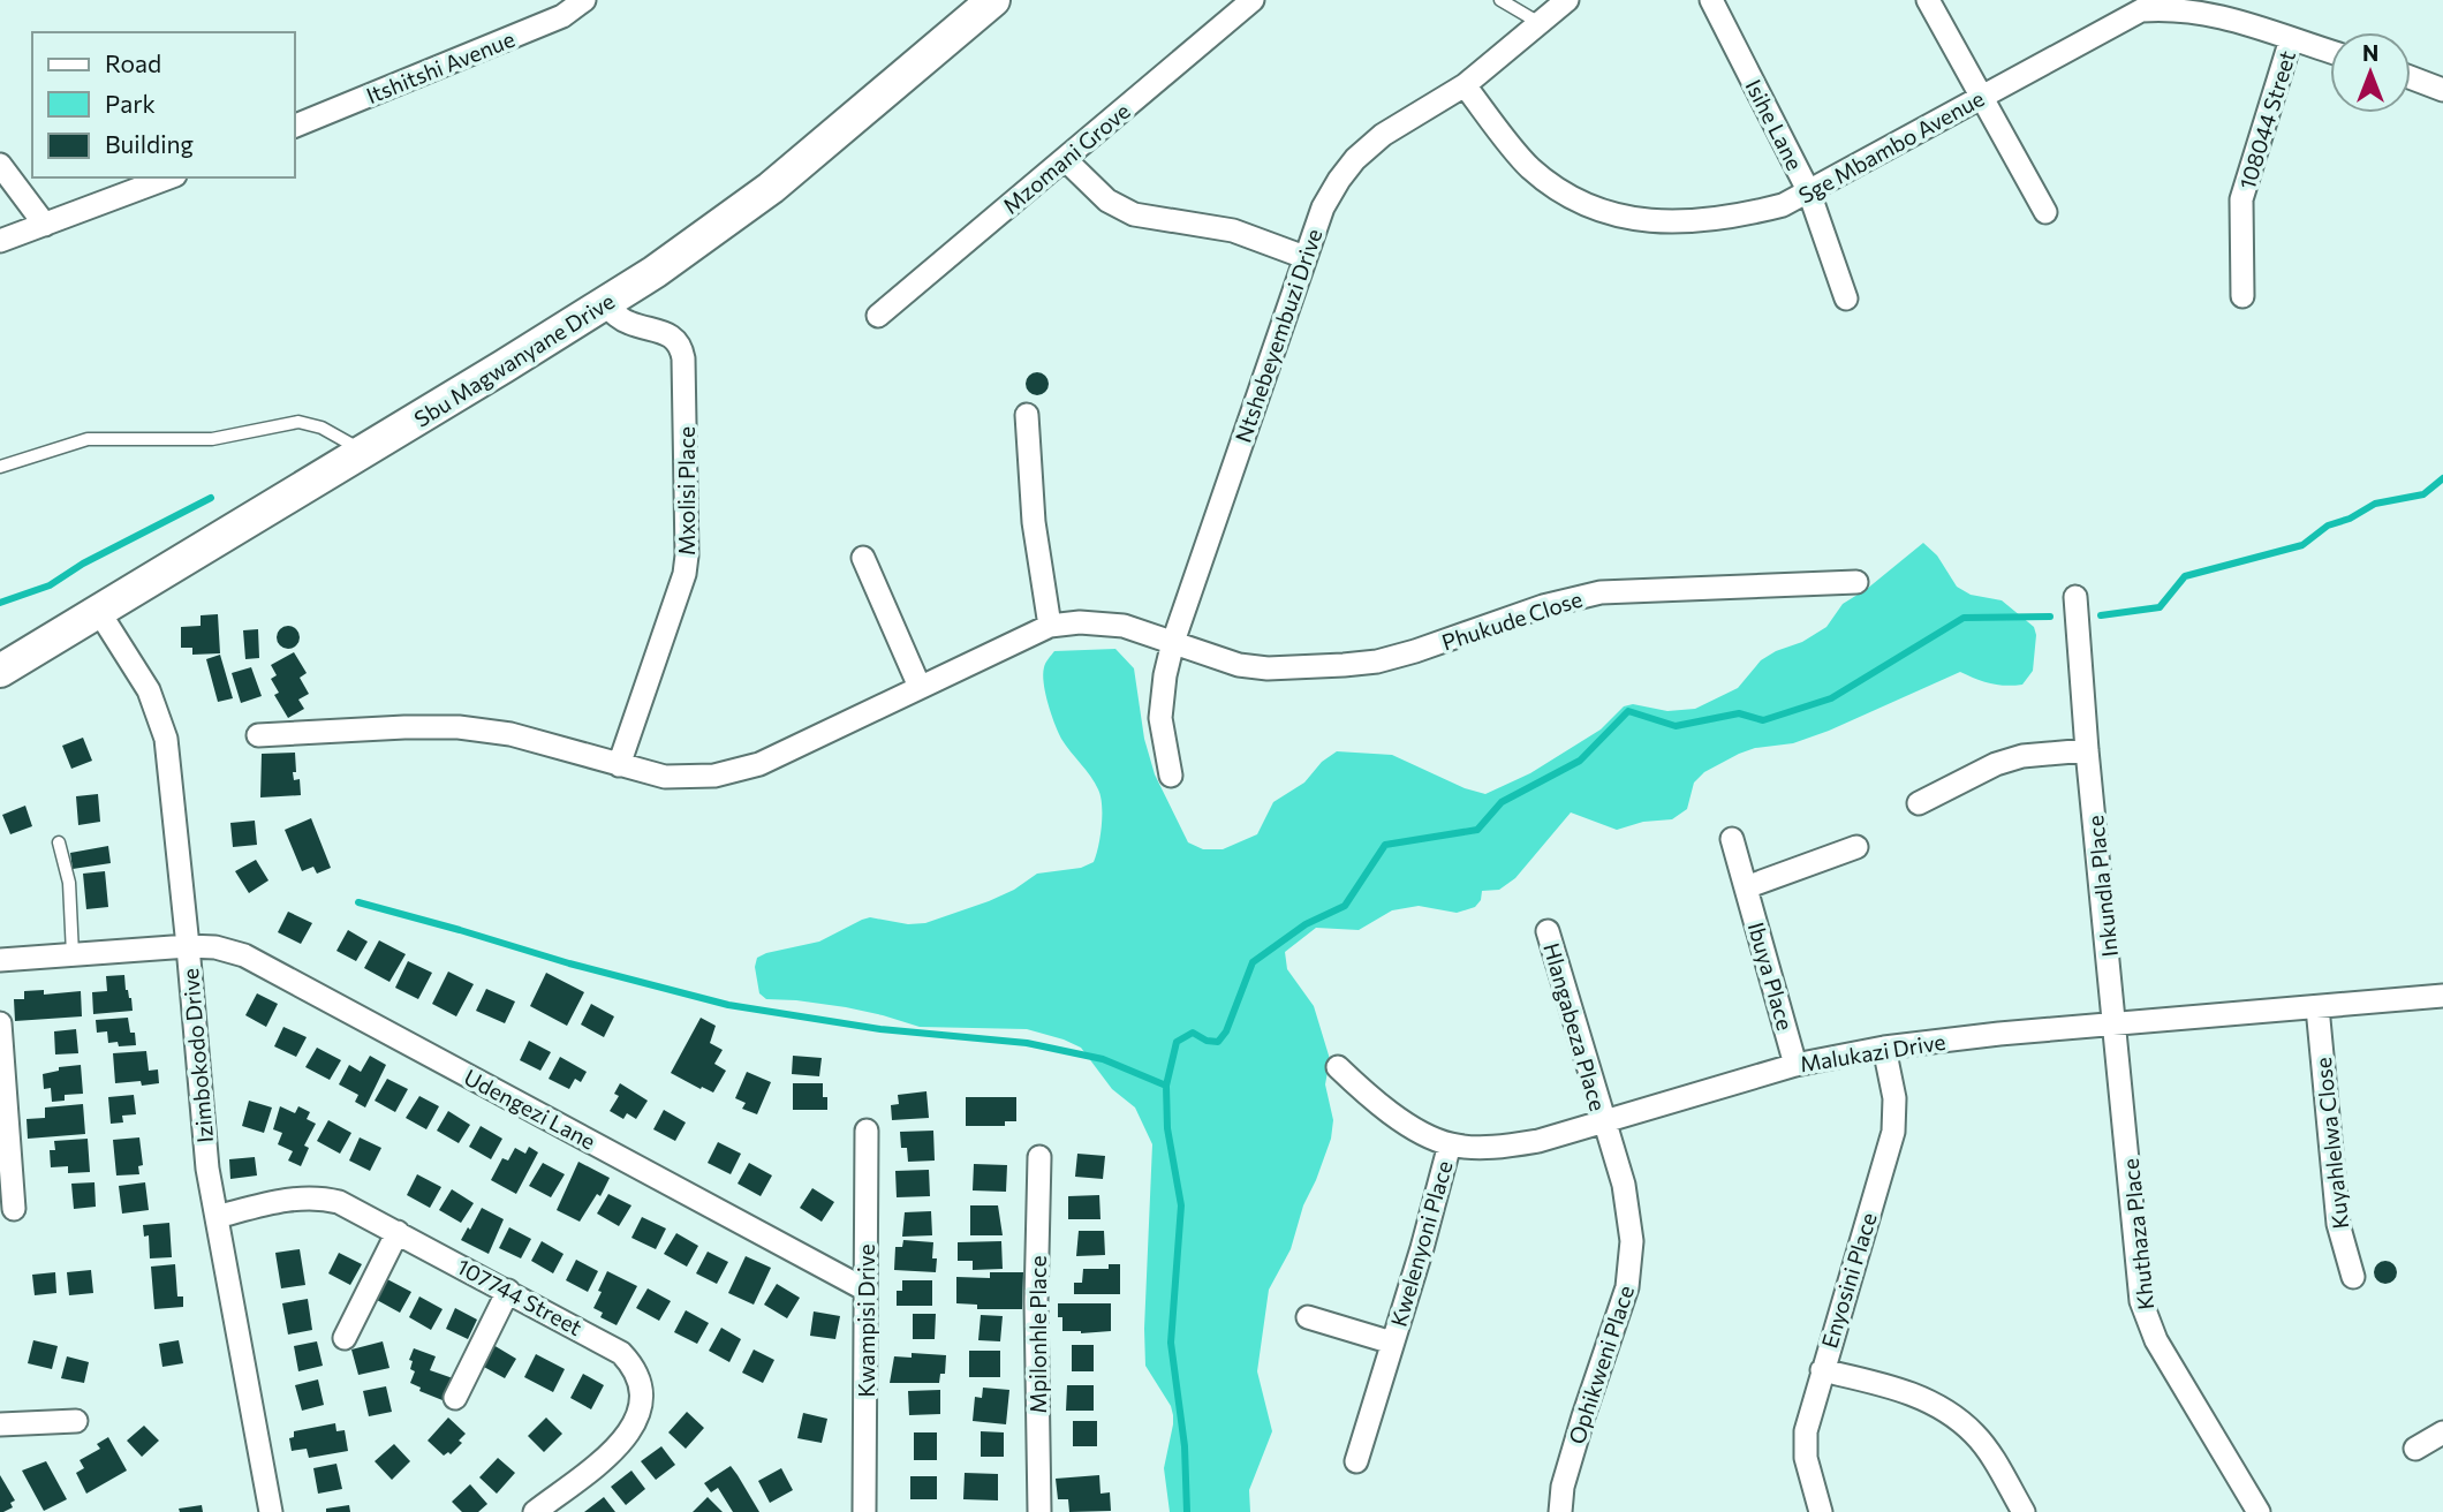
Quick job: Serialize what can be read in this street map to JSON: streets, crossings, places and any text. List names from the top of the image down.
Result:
{
  "streets": {
    "main road": ["Sbu Magwanyane Drive"],
    "street": [
      "Itshitshi Avenue",
      "108044 Street",
      "Isihe Lane",
      "Sge Mbambo Avenue",
      "Mzomani Grove",
      "Ntshebeyembuzi Drive",
      "Mxolisi Place",
      "Phukude Close",
      "Inkundla Place",
      "Ibuya Place",
      "Hlangabeza Place",
      "Malukazi Drive",
      "Izimbokodo Drive",
      "Udengezi Lane",
      "Kuyahlelwa Close",
      "Khuthaza Place",
      "Kwelenyoni Place",
      "Enyosini Place",
      "107744 Street",
      "Kwampisi Drive",
      "Mpilonhle Place",
      "Ophikweni Place"
    ]
  },
  "crossings": [
    ["108044 Street", "Sge Mbambo Avenue"],
    ["Isihe Lane", "Sge Mbambo Avenue"],
    ["Sge Mbambo Avenue", "Ntshebeyembuzi Drive"],
    ["Ntshebeyembuzi Drive", "Phukude Close"],
    ["Sbu Magwanyane Drive", "Mxolisi Place"],
    ["Sbu Magwanyane Drive", "Izimbokodo Drive"],
    ["Inkundla Place", "Malukazi Drive"],
    ["Inkundla Place", "Khuthaza Place"],
    ["Ibuya Place", "Malukazi Drive"],
    ["Hlangabeza Place", "Malukazi Drive"],
    ["Hlangabeza Place", "Ophikweni Place"],
    ["Malukazi Drive", "Kuyahlelwa Close"],
    ["Malukazi Drive", "Khuthaza Place"],
    ["Malukazi Drive", "Kwelenyoni Place"],
    ["Malukazi Drive", "Enyosini Place"],
    ["Malukazi Drive", "Ophikweni Place"],
    ["Izimbokodo Drive", "Udengezi Lane"],
    ["Izimbokodo Drive", "107744 Street"],
    ["Udengezi Lane", "Kwampisi Drive"]
  ],
  "legend": ["Road", "Park", "Building"],
  "north": "top"
}
